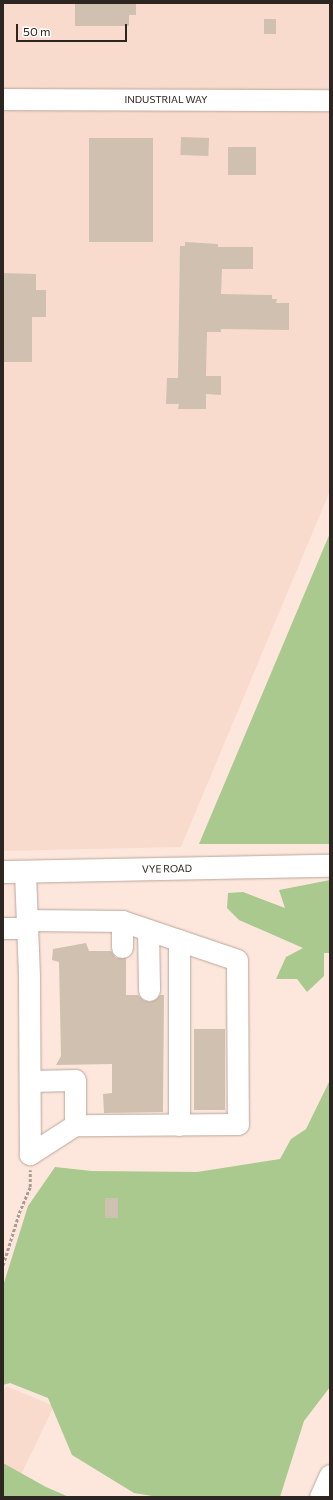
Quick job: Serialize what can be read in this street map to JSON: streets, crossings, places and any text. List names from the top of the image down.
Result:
{
  "streets": {
    "main road": ["VYE ROAD"],
    "street": ["INDUSTRIAL WAY"]
  },
  "scale_bar": "50 m"
}
